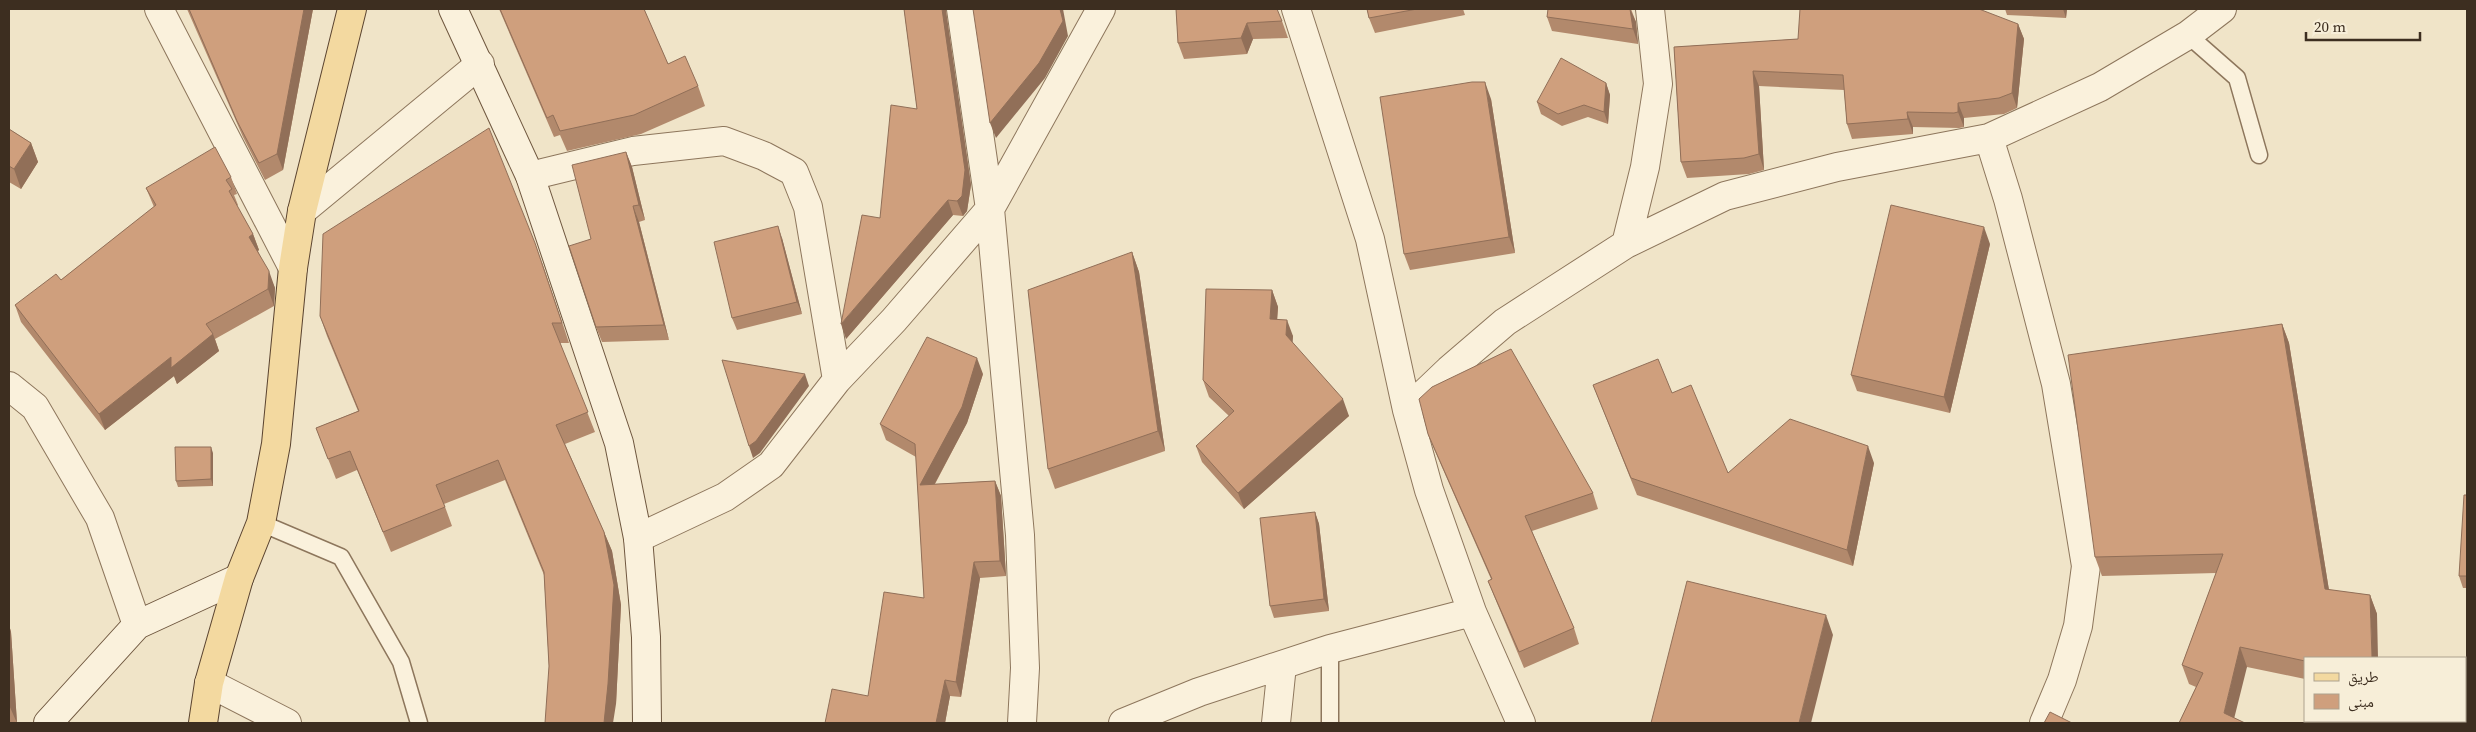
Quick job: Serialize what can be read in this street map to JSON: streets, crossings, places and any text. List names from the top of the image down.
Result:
{
  "legend": ["طريق", "مبنى"],
  "scale_bar": "20 m"
}
